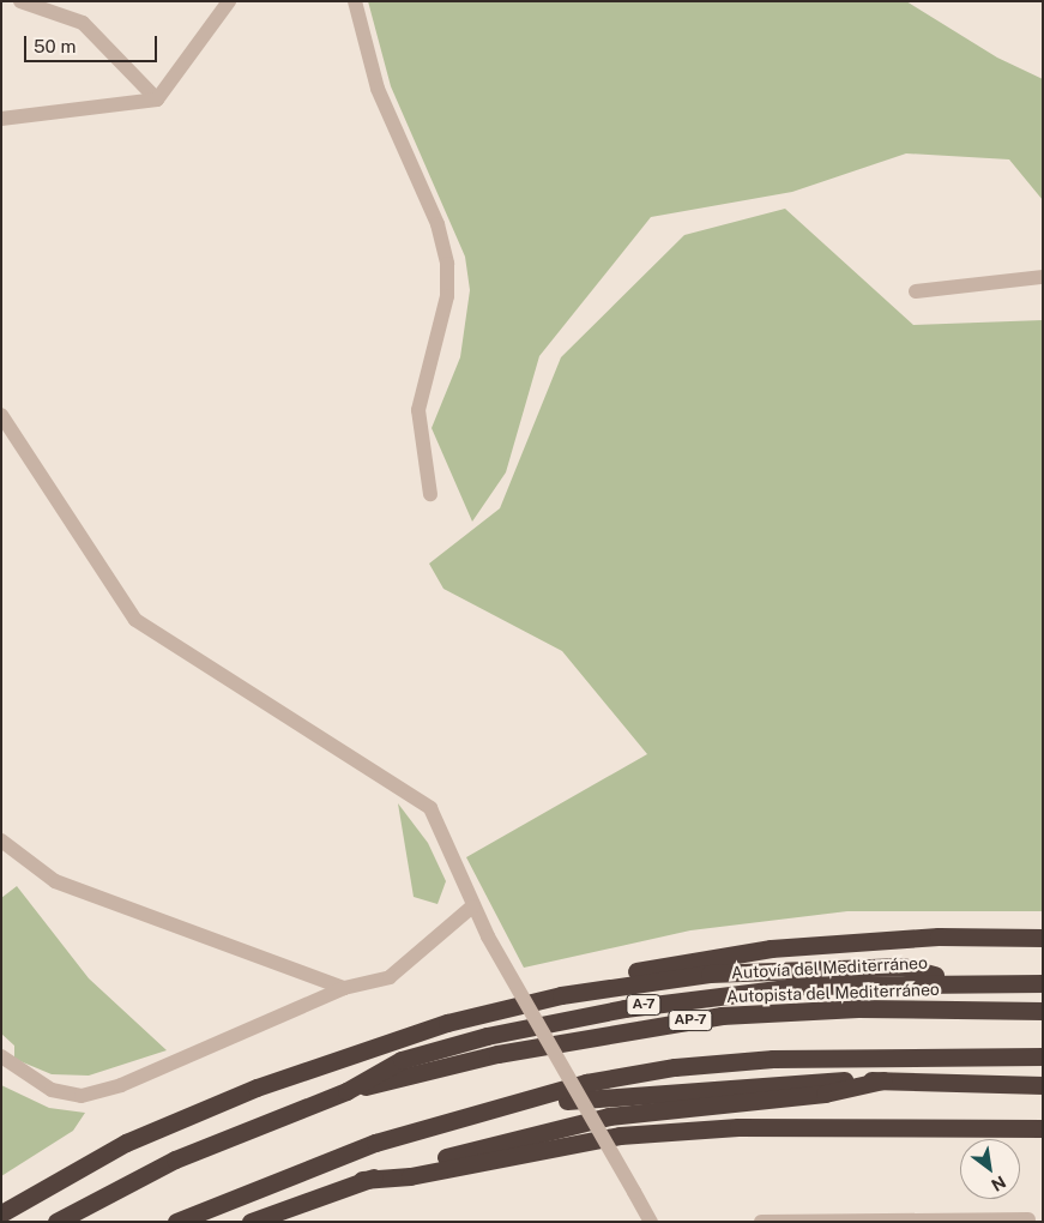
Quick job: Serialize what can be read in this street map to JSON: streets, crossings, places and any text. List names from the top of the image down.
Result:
{
  "streets": {
    "highway": [
      "Autovía del Mediterráneo",
      "Autopista del Mediterráneo",
      "A-7",
      "AP-7"
    ]
  },
  "crossings": [
    ["Autovía del Mediterráneo", "Autopista del Mediterráneo"]
  ],
  "scale_bar": "50 m",
  "north": "bottom right"
}
